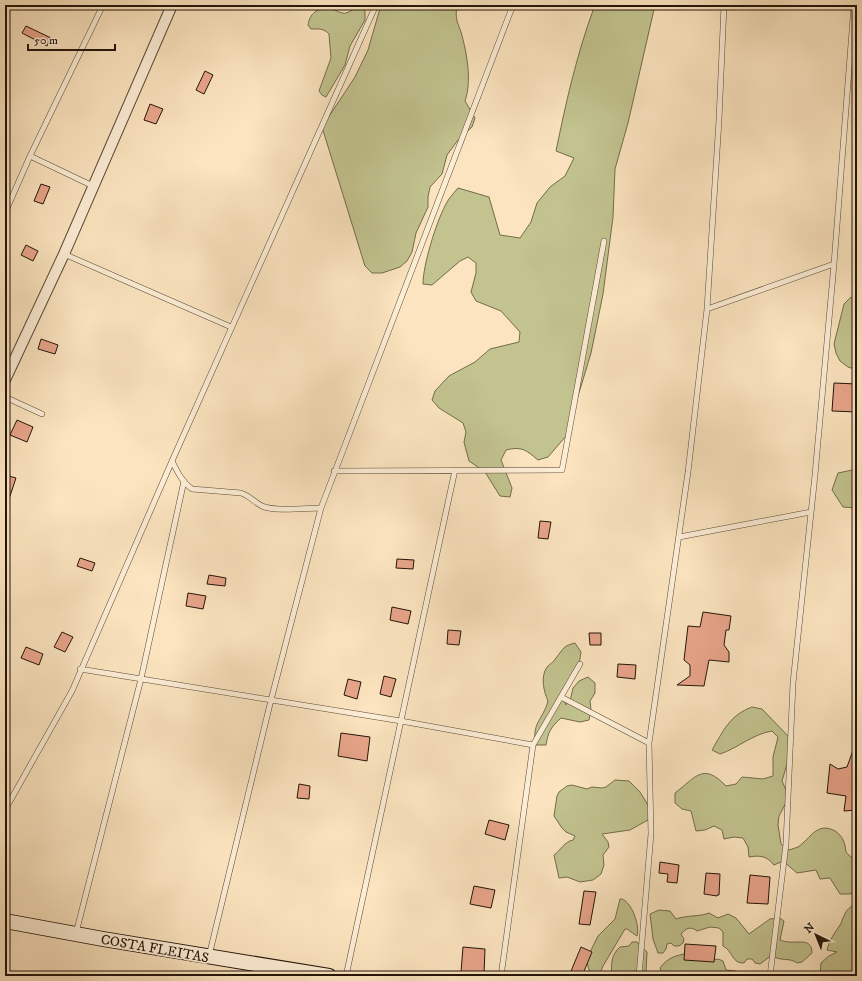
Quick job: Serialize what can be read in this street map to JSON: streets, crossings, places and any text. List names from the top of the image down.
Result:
{
  "streets": {
    "main road": ["COSTA FLEITAS"]
  },
  "scale_bar": "50 m",
  "north": "top left"
}
